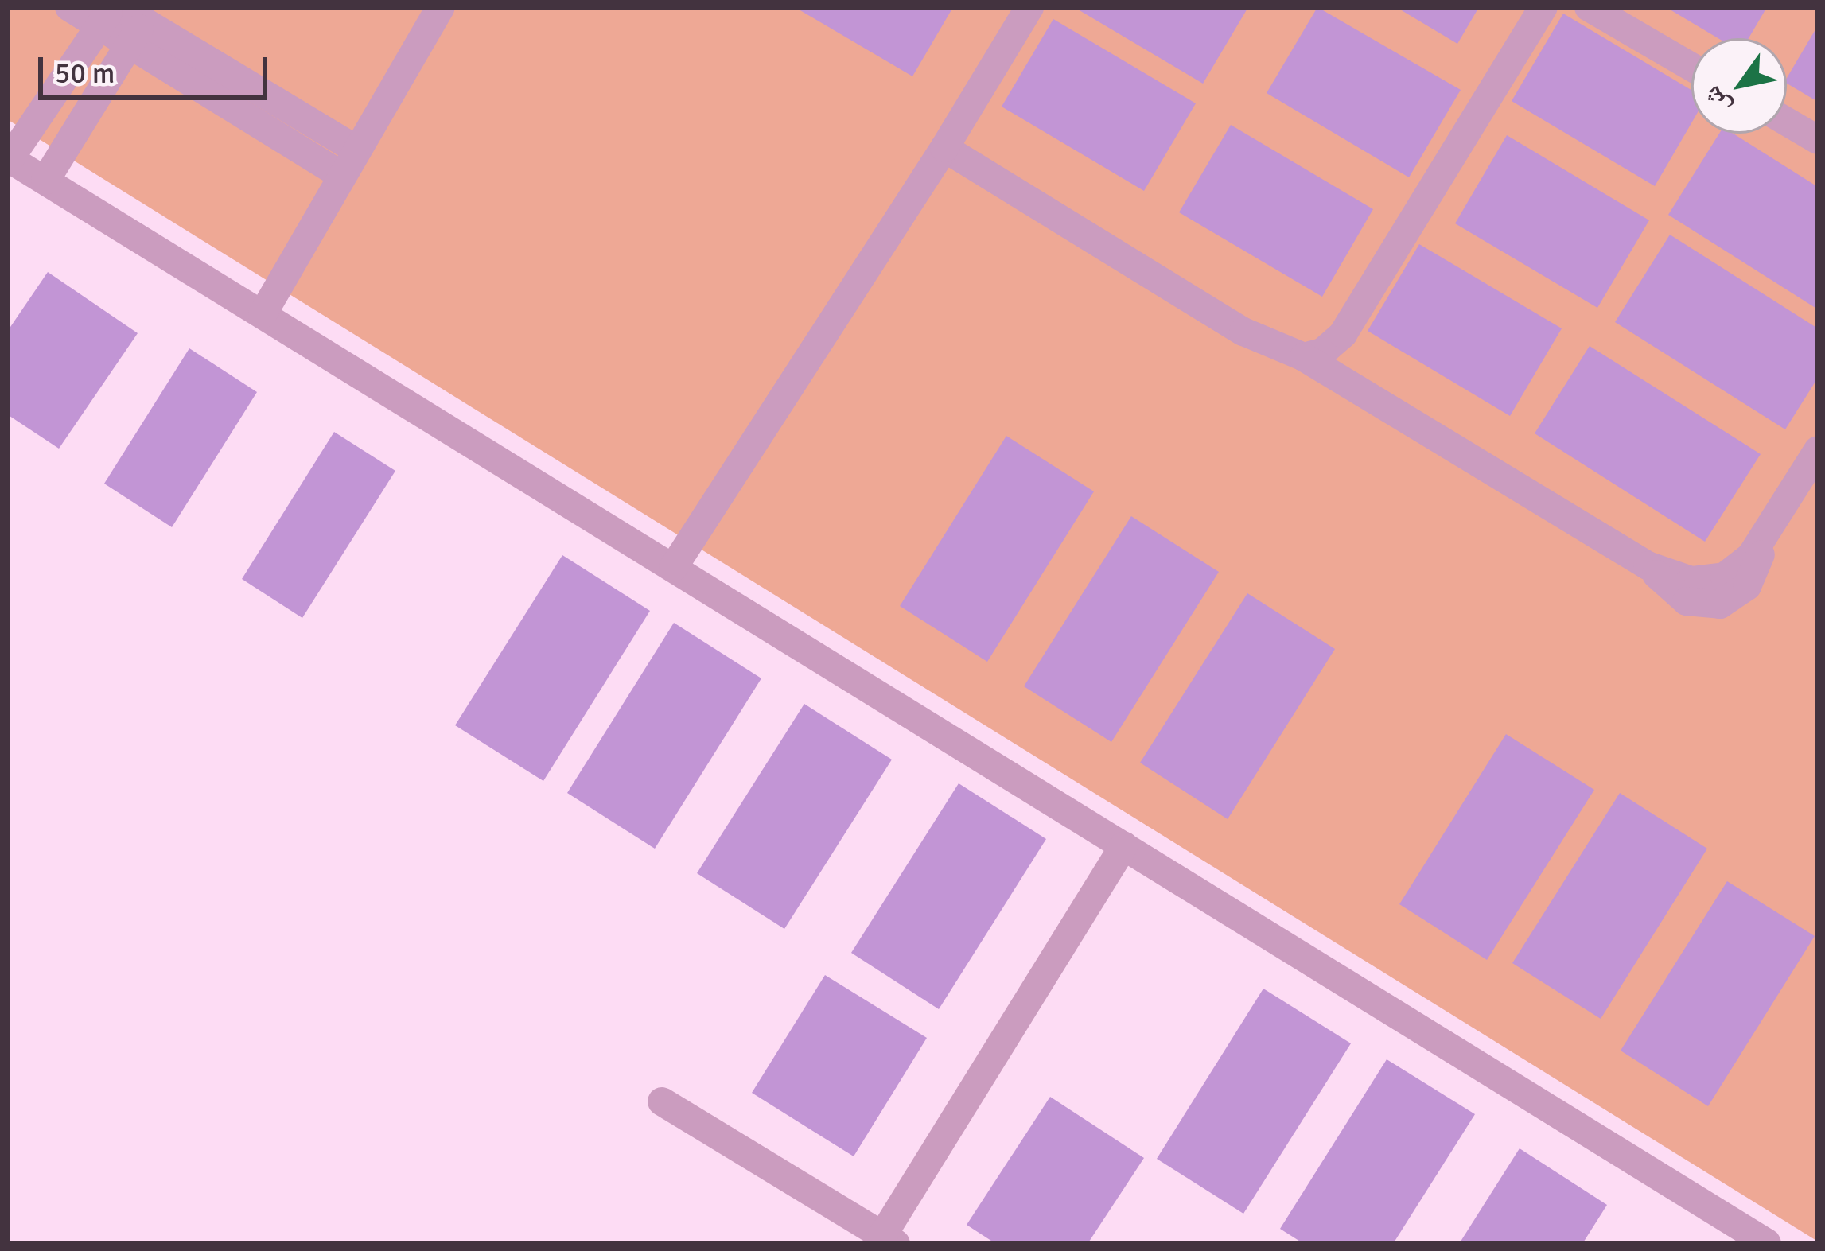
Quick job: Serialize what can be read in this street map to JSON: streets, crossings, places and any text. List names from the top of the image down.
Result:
{
  "scale_bar": "50 m",
  "north": "bottom left"
}
